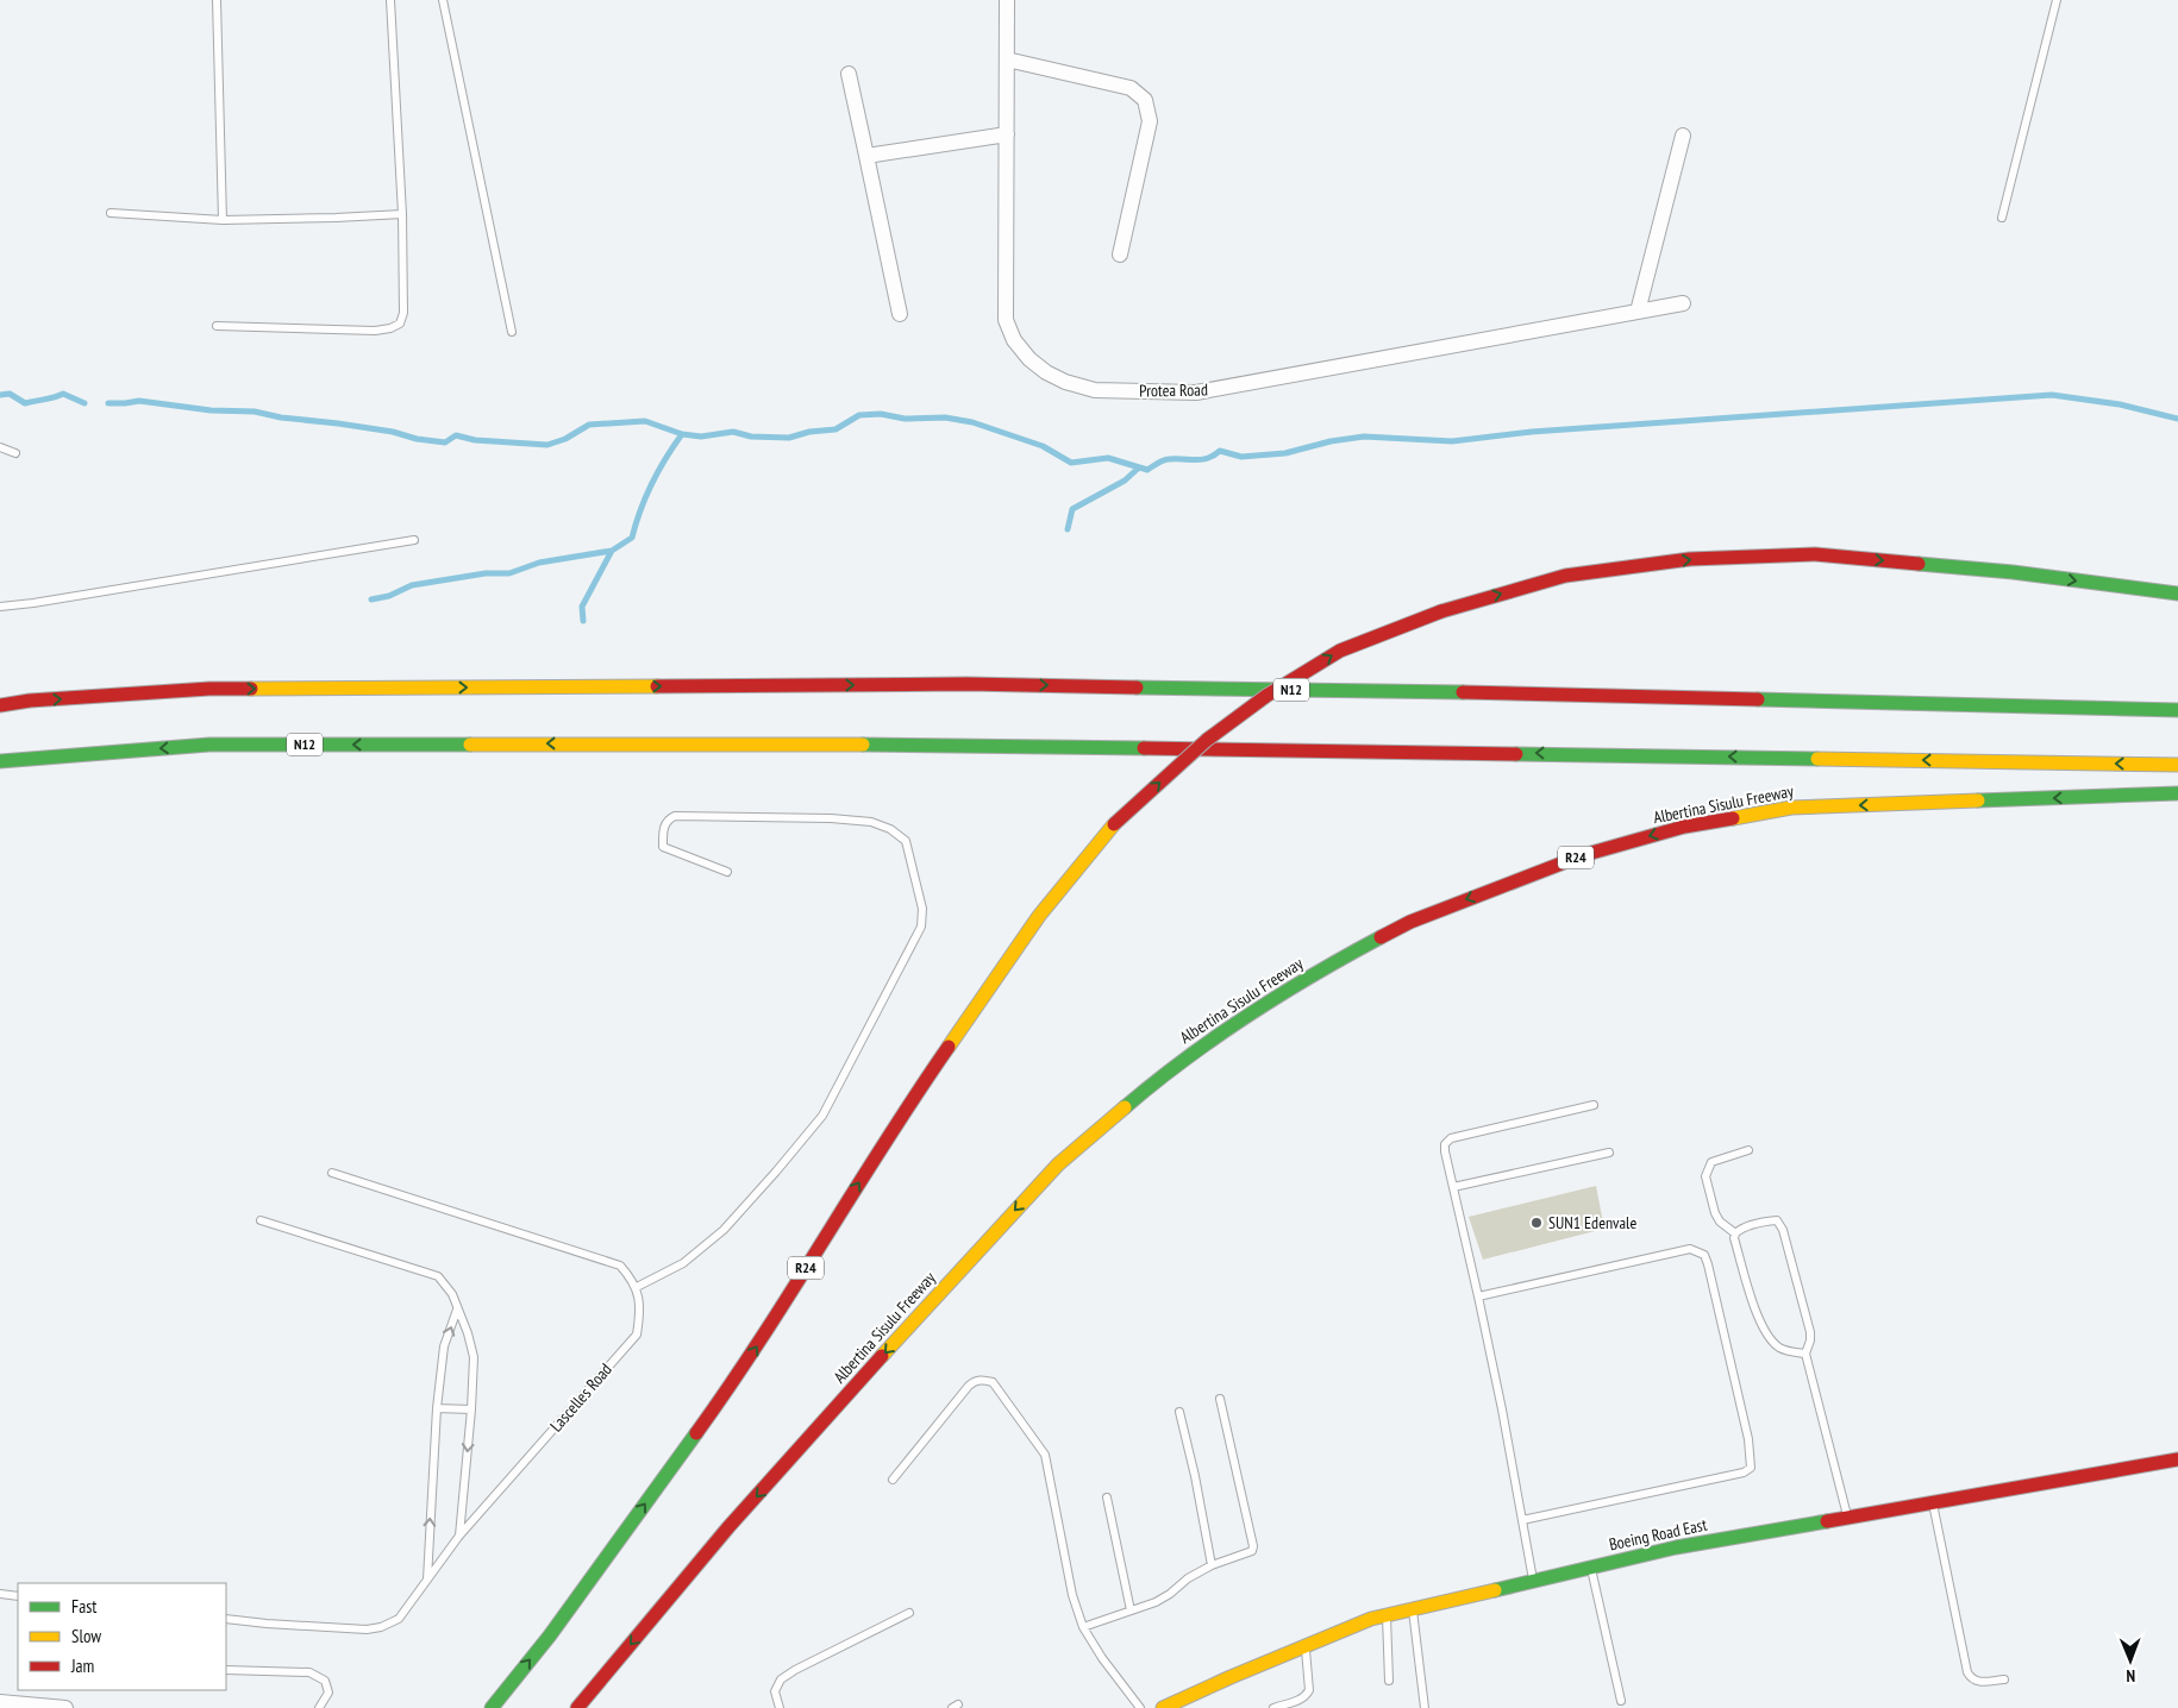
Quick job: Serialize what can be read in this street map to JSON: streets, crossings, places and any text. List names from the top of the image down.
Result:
{
  "streets": {
    "main road": [
      "N12",
      "Albertina Sisulu Freeway",
      "R24",
      "Boeing Road East"
    ],
    "street": ["Protea Road"],
    "lane": ["Lascelles Road"]
  },
  "one_way": ["Albertina Sisulu Freeway"],
  "places": ["SUN1 Edenvale"],
  "legend": ["Fast", "Slow", "Jam"],
  "north": "bottom"
}
